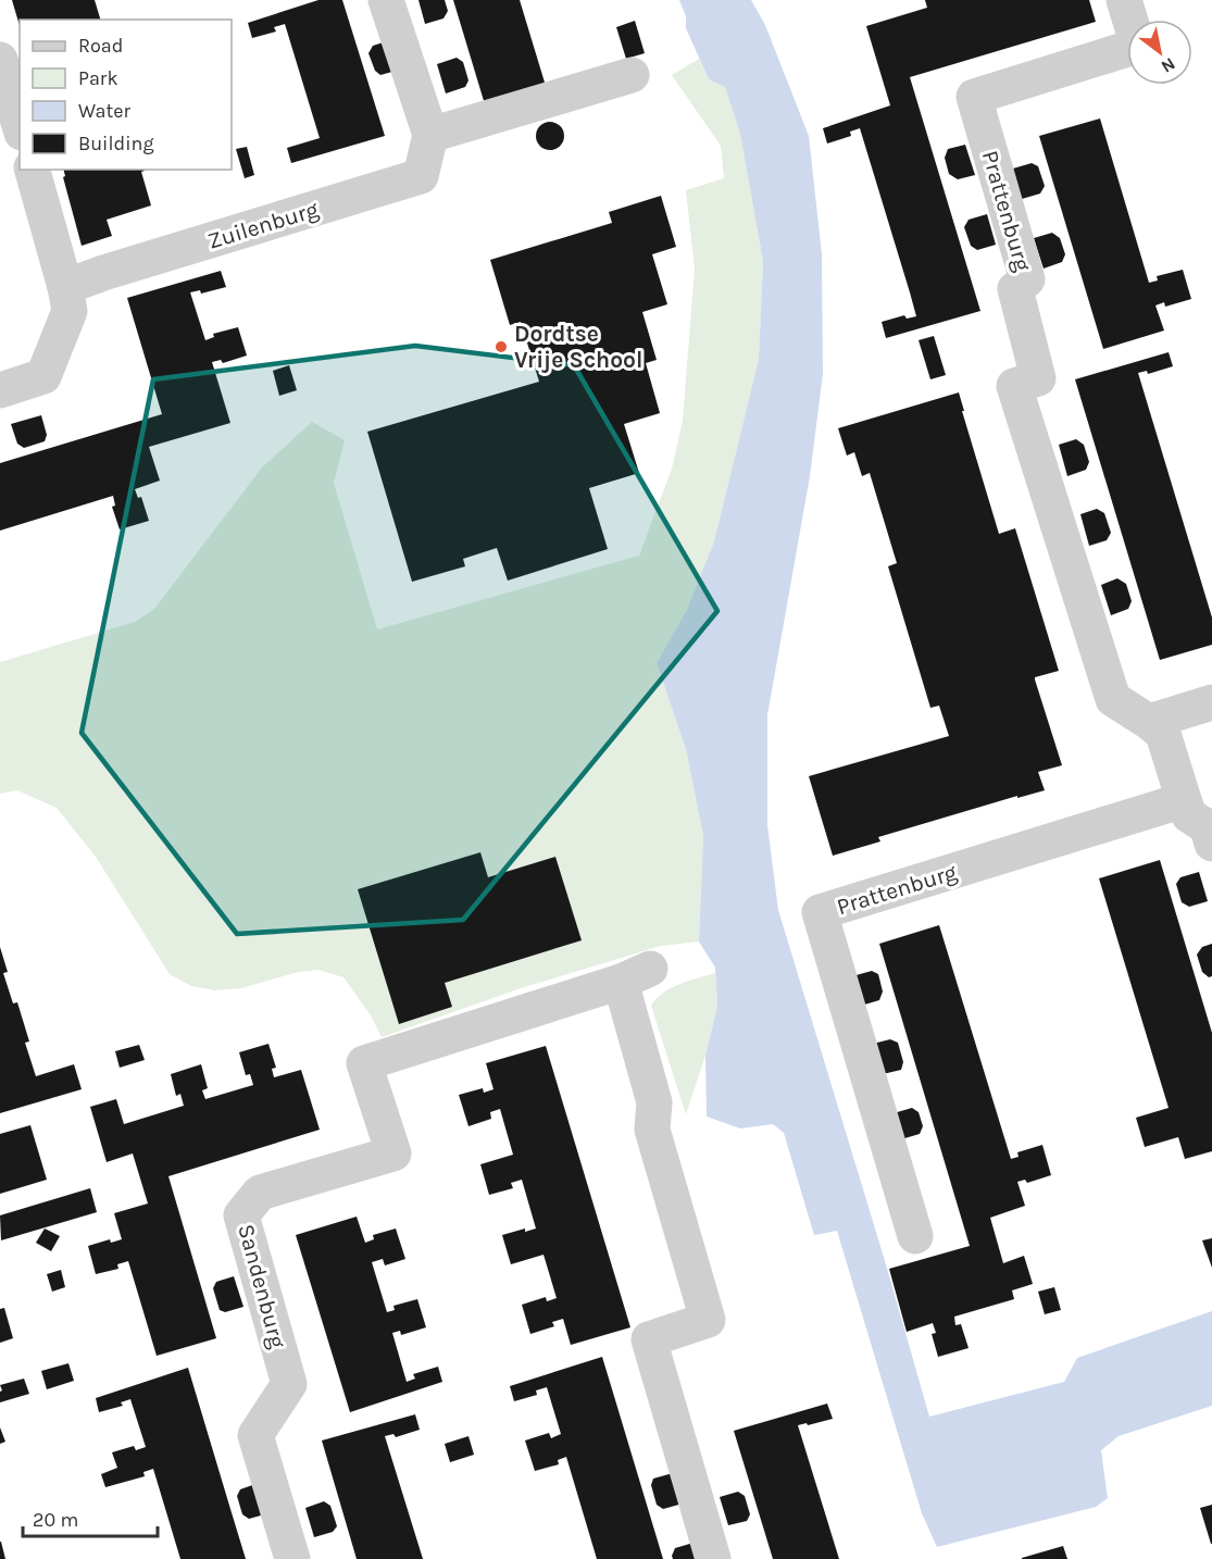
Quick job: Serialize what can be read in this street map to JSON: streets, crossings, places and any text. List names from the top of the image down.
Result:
{
  "streets": {
    "street": ["Prattenburg", "Zuilenburg", "Sandenburg"]
  },
  "places": ["Dordtse Vrije School"],
  "legend": [
    "Road",
    "Park",
    "Water",
    "Building"
  ],
  "scale_bar": "20 m",
  "north": "bottom right"
}
